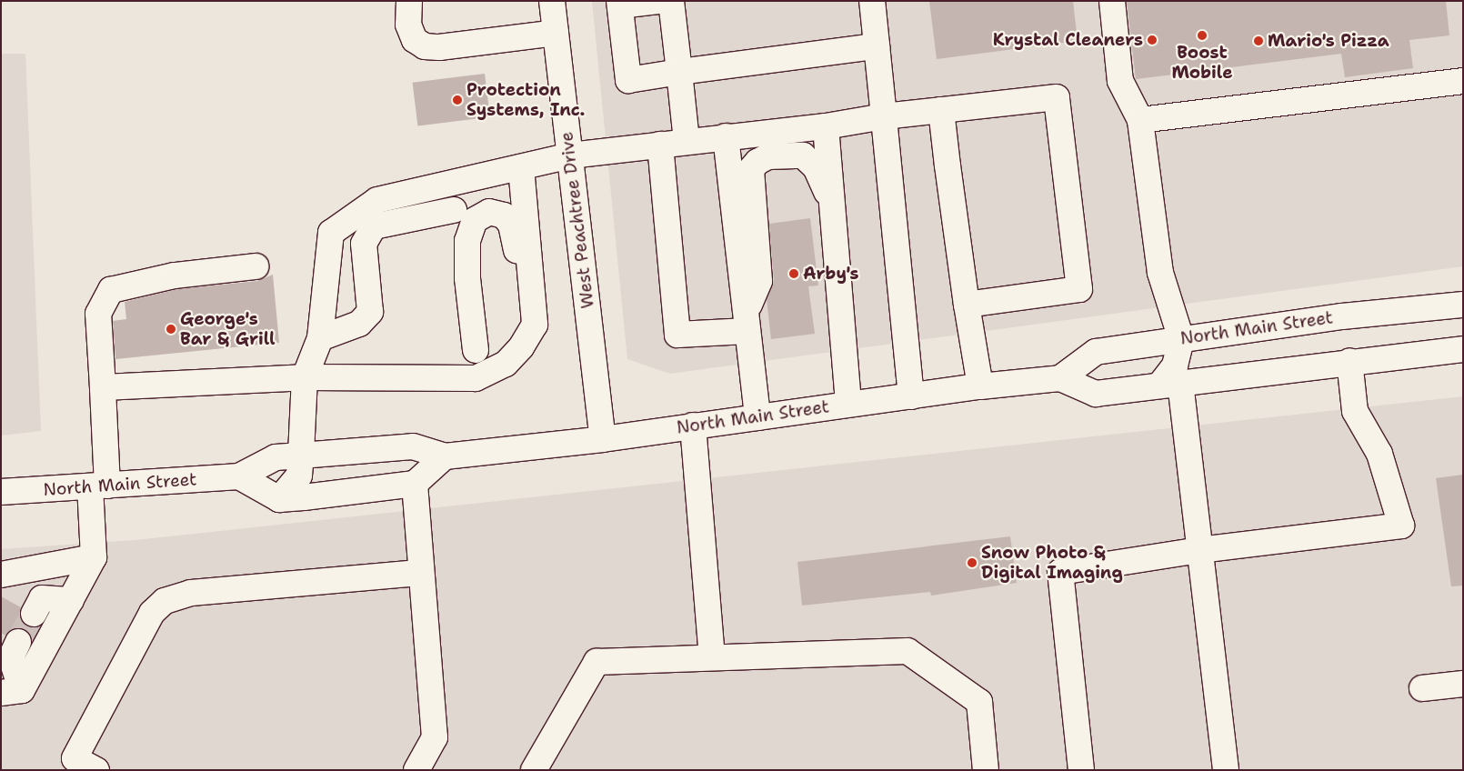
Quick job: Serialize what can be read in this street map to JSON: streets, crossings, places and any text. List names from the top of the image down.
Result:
{
  "streets": {
    "main road": ["West Peachtree Drive", "North Main Street"]
  },
  "crossings": [
    ["West Peachtree Drive", "North Main Street"]
  ],
  "places": [
    "Boost Mobile",
    "Krystal Cleaners",
    "Mario's Pizza",
    "Protection Systems, Inc.",
    "Arby's",
    "George's Bar & Grill",
    "Snow Photo & Digital Imaging"
  ]
}
